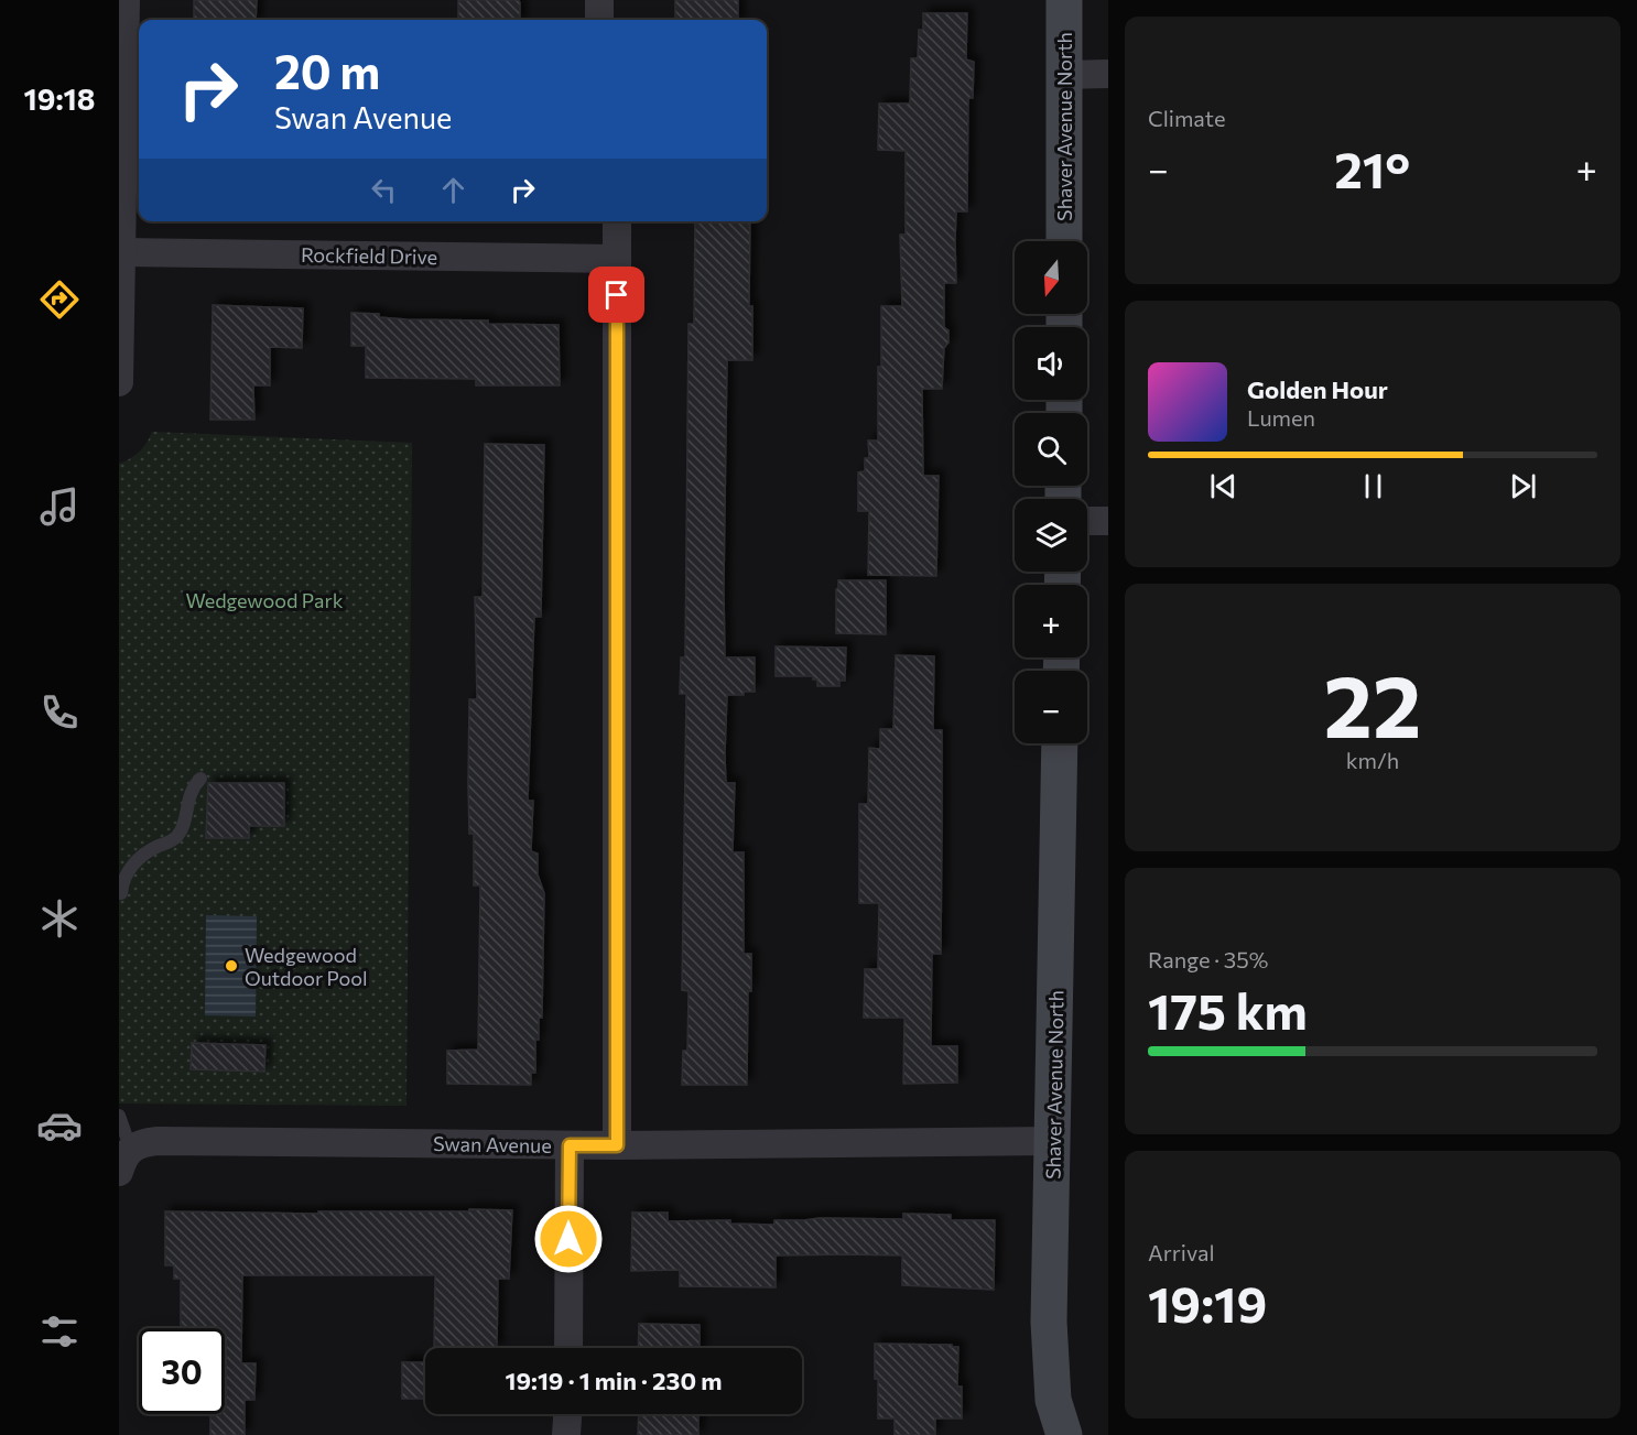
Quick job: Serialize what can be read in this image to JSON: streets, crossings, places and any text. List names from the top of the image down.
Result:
{
  "streets": {
    "street": ["Shaver Avenue North", "Rockfield Drive", "Swan Avenue"]
  },
  "crossings": [
    ["Shaver Avenue North", "Swan Avenue"]
  ],
  "parks": ["Wedgewood Park"],
  "places": ["Wedgewood Outdoor Pool"],
  "north": "bottom",
  "page": {
    "tabs": "19:18",
    "tile": [
      "Climate",
      ["22", "km/h"],
      ["Range · 35%", "175 km"],
      ["Arrival", "19:19"]
    ],
    "turn": ["20 m", "Swan Avenue"],
    "heat": ["−", "21°", "+"],
    "map_buttons": ["+", "−"],
    "song": ["Golden Hour", "Lumen"],
    "limit": "30",
    "trip": "19:19 · 1 min · 230 m"
  }
}
